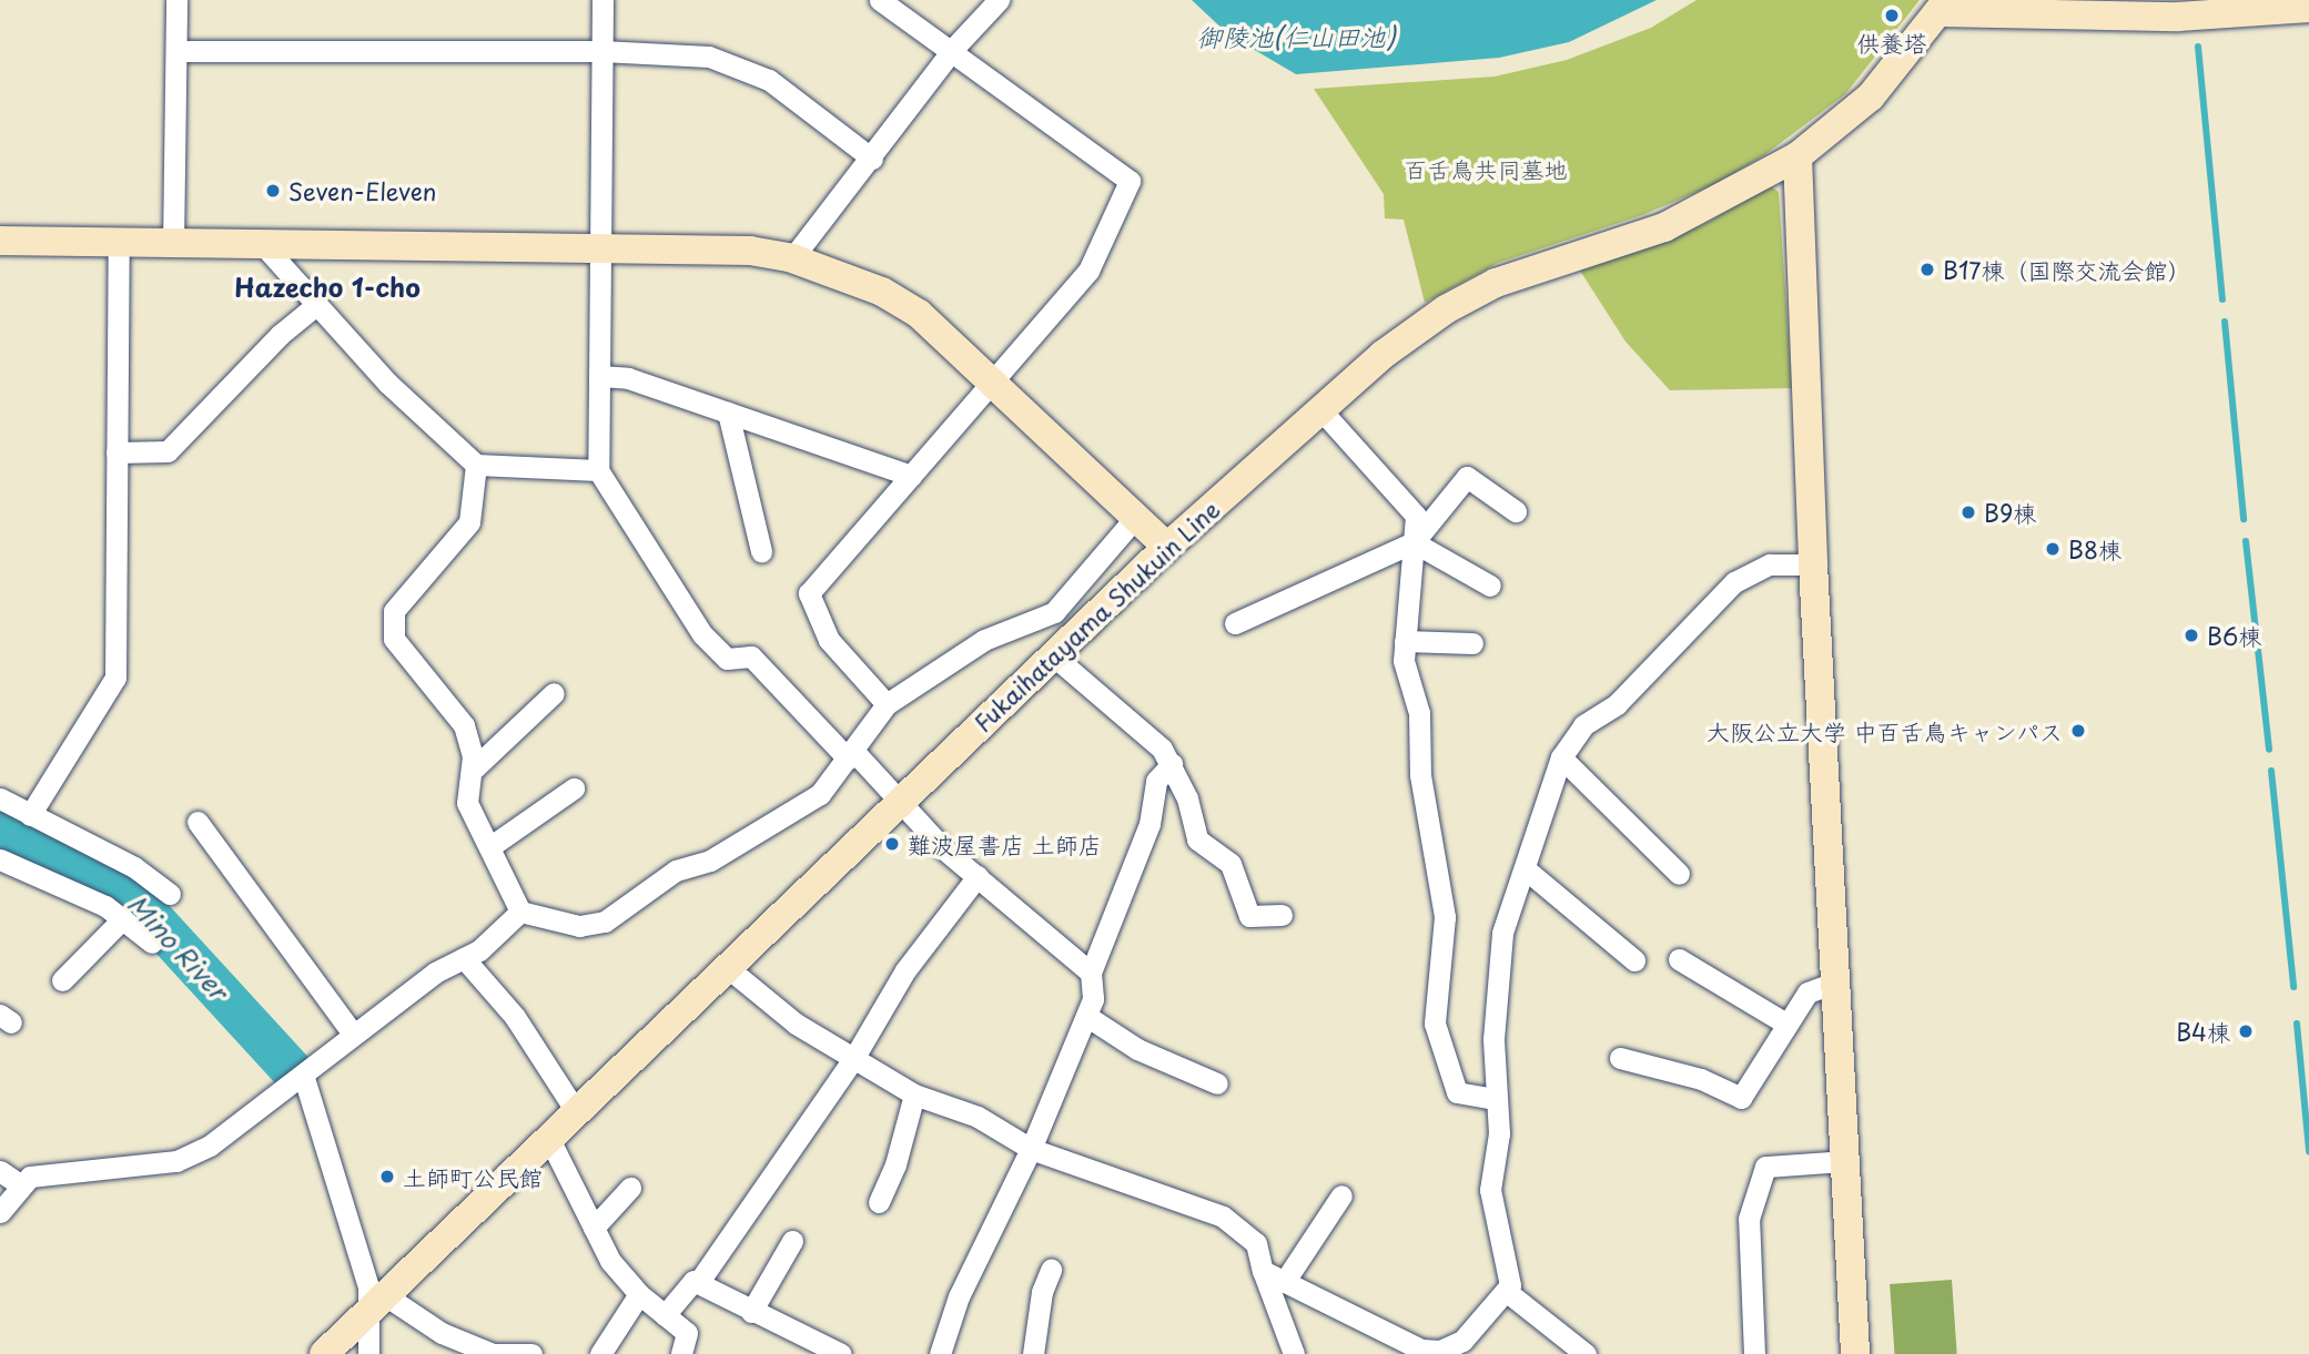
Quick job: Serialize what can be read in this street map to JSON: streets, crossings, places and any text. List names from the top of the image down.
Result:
{
  "streets": {
    "street": ["Fukaihatayama Shukuin Line"]
  },
  "districts": ["Hazecho 1-cho"],
  "water": ["御陵池(仁山田池)", "Mino River"],
  "parks": ["百舌鳥共同墓地"],
  "places": [
    "供養塔",
    "Seven-Eleven",
    "B17棟（国際交流会館）",
    "B9棟",
    "B8棟",
    "B6棟",
    "大阪公立大学 中百舌鳥キャンパス",
    "難波屋書店 土師店",
    "B4棟",
    "土師町公民館"
  ]
}
